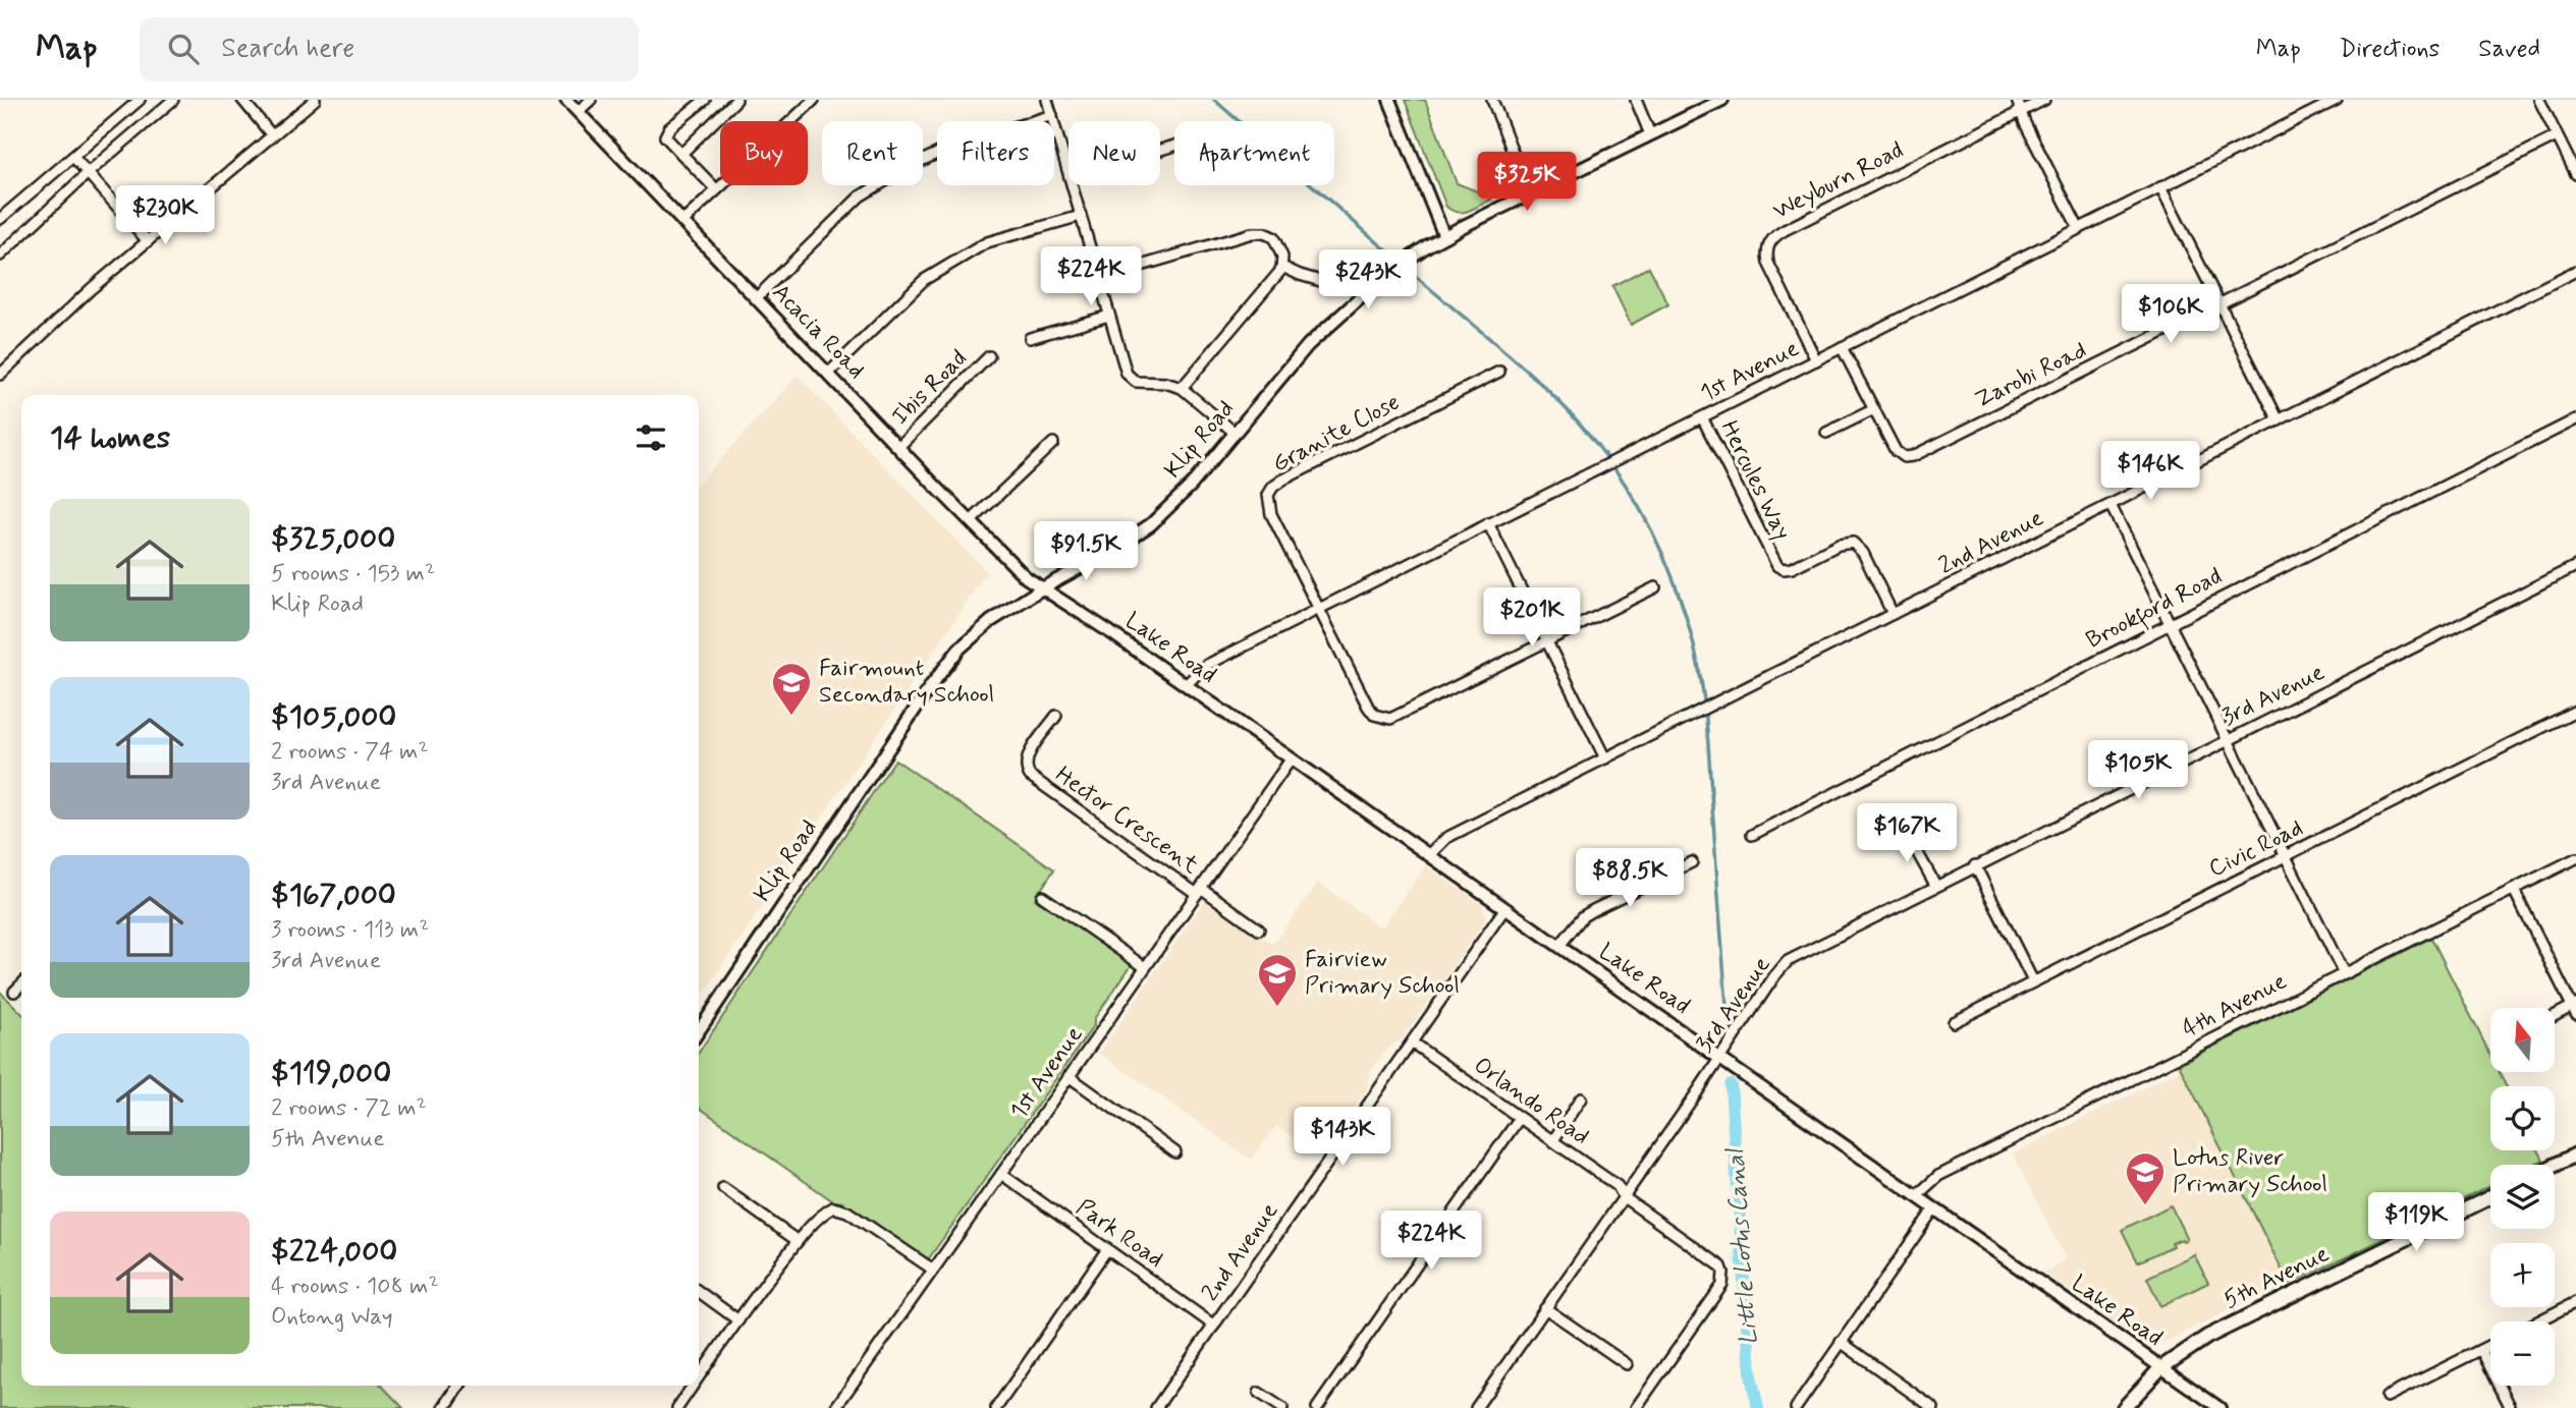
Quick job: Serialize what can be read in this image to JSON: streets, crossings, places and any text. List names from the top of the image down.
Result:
{
  "streets": {
    "main road": ["5th Avenue"],
    "street": [
      "Weyburn Road",
      "Acacia Road",
      "1st Avenue",
      "Zarobi Road",
      "Ibis Road",
      "Granite Close",
      "Klip Road",
      "Hercules Way",
      "2nd Avenue",
      "Brookford Road",
      "Lake Road",
      "3rd Avenue",
      "Hector Crescent",
      "Civic Road",
      "4th Avenue",
      "Orlando Road",
      "Park Road"
    ]
  },
  "crossings": [
    ["Weyburn Road", "1st Avenue"],
    ["Acacia Road", "Ibis Road"],
    ["Acacia Road", "Klip Road"],
    ["Acacia Road", "Lake Road"],
    ["1st Avenue", "Zarobi Road"],
    ["1st Avenue", "Granite Close"],
    ["1st Avenue", "Hercules Way"],
    ["1st Avenue", "Lake Road"],
    ["1st Avenue", "Hector Crescent"],
    ["1st Avenue", "Park Road"],
    ["Klip Road", "Lake Road"],
    ["Hercules Way", "2nd Avenue"],
    ["2nd Avenue", "Lake Road"],
    ["2nd Avenue", "Orlando Road"],
    ["2nd Avenue", "Park Road"],
    ["Lake Road", "3rd Avenue"],
    ["Lake Road", "4th Avenue"],
    ["Lake Road", "5th Avenue"],
    ["3rd Avenue", "Orlando Road"]
  ],
  "water": ["Little Lotus Canal"],
  "places": {
    "school or university": ["Fairmount Secondary School", "Fairview Primary School", "Lotus River Primary School"]
  },
  "north": "top",
  "page": {
    "header": "Map",
    "search": "Search here",
    "nav": ["Map", "Directions", "Saved"],
    "chip": [
      "Buy",
      "Rent",
      "Filters",
      "New",
      "Apartment"
    ],
    "price": [
      "$325K",
      "$230K",
      "$224K",
      "$243K",
      "$106K",
      "$146K",
      "$91.5K",
      "$201K",
      "$105K",
      "$167K",
      "$88.5K",
      "$143K",
      "$119K",
      "$224K"
    ],
    "heading": "14 homes",
    "list": [
      {
        "name": "$325,000",
        "note": "5 rooms · 153 m² · Klip Road"
      },
      {
        "name": "$105,000",
        "note": "2 rooms · 74 m² · 3rd Avenue"
      },
      {
        "name": "$167,000",
        "note": "3 rooms · 113 m² · 3rd Avenue"
      },
      {
        "name": "$119,000",
        "note": "2 rooms · 72 m² · 5th Avenue"
      },
      {
        "name": "$224,000",
        "note": "4 rooms · 108 m² · Ontong Way"
      }
    ],
    "map_buttons": ["+", "−"]
  }
}
